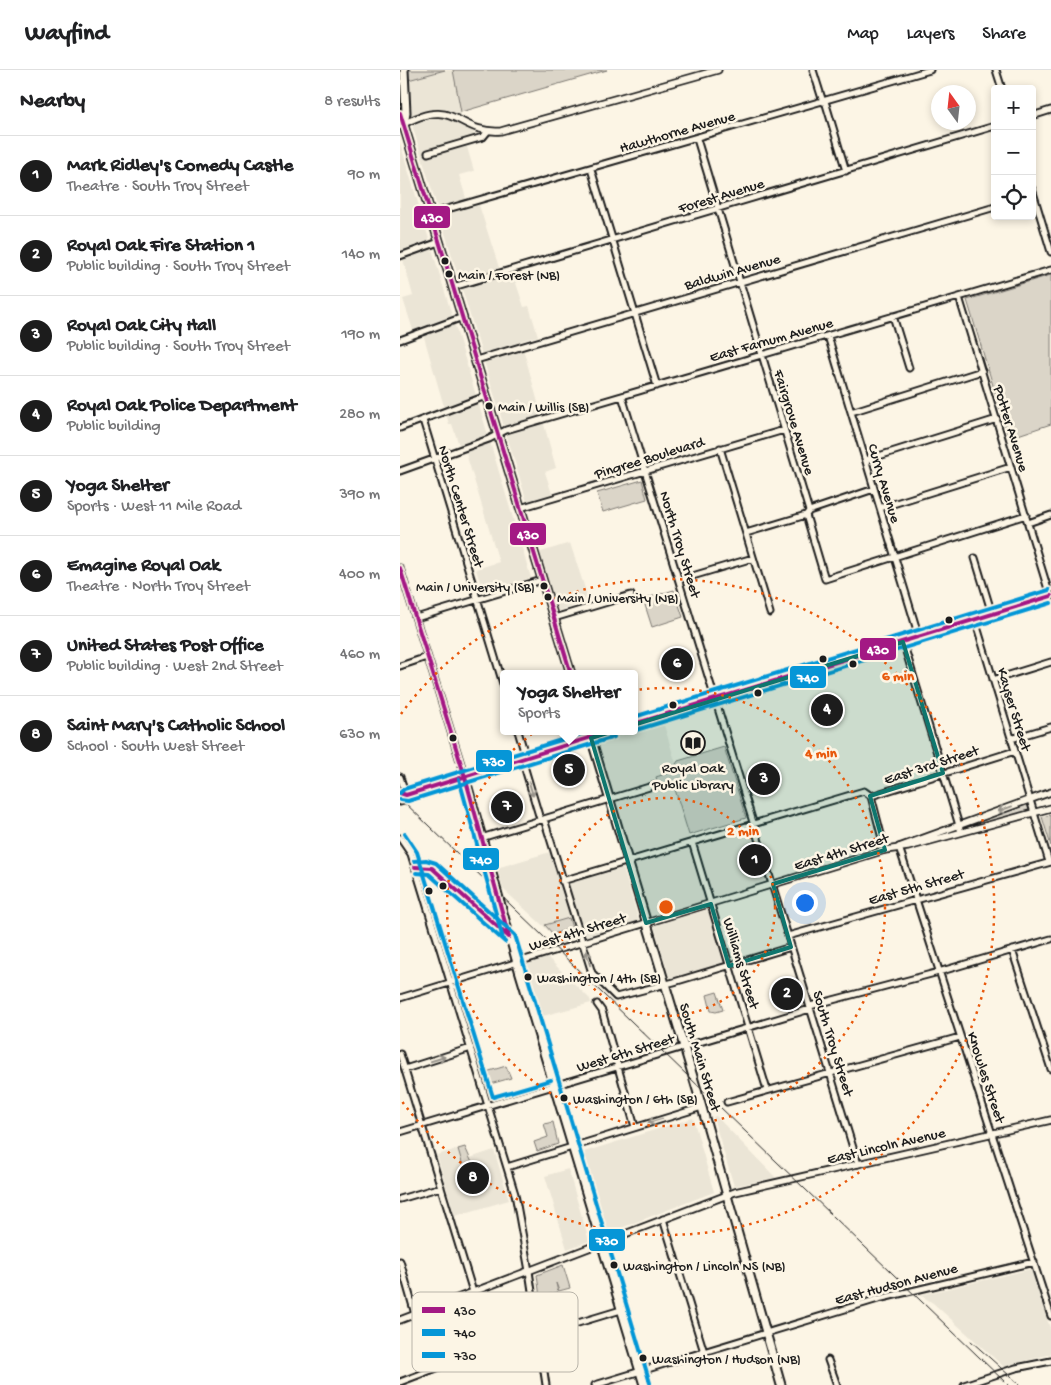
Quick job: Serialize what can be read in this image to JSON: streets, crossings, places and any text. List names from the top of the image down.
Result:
{
  "streets": {
    "main road": ["South Main Street"],
    "street": [
      "Hawthorne Avenue",
      "Forest Avenue",
      "Baldwin Avenue",
      "East Farnum Avenue",
      "Fairgrove Avenue",
      "Potter Avenue",
      "Pingree Boulevard",
      "Curry Avenue",
      "North Center Street",
      "North Troy Street",
      "Kayser Street",
      "East 3rd Street",
      "East 4th Street",
      "East 5th Street",
      "West 4th Street",
      "Williams Street",
      "South Troy Street",
      "West 6th Street",
      "Knowles Street",
      "East Lincoln Avenue",
      "East Hudson Avenue"
    ]
  },
  "crossings": [
    ["Hawthorne Avenue", "Fairgrove Avenue"],
    ["Forest Avenue", "Fairgrove Avenue"],
    ["Baldwin Avenue", "Fairgrove Avenue"],
    ["East Farnum Avenue", "Fairgrove Avenue"],
    ["East Farnum Avenue", "Potter Avenue"],
    ["East Farnum Avenue", "Curry Avenue"],
    ["East Farnum Avenue", "North Center Street"],
    ["East Farnum Avenue", "North Troy Street"],
    ["Fairgrove Avenue", "Pingree Boulevard"],
    ["Fairgrove Avenue", "Curry Avenue"],
    ["Pingree Boulevard", "North Troy Street"],
    ["North Troy Street", "South Troy Street"],
    ["Kayser Street", "East 3rd Street"],
    ["Kayser Street", "East 4th Street"],
    ["Kayser Street", "East 5th Street"],
    ["East 3rd Street", "Williams Street"],
    ["East 3rd Street", "South Troy Street"],
    ["East 3rd Street", "South Main Street"],
    ["East 4th Street", "West 4th Street"],
    ["East 4th Street", "Williams Street"],
    ["East 4th Street", "South Troy Street"],
    ["East 4th Street", "South Main Street"],
    ["East 4th Street", "Knowles Street"],
    ["East 5th Street", "South Troy Street"],
    ["East 5th Street", "Knowles Street"],
    ["West 4th Street", "South Main Street"],
    ["Williams Street", "West 6th Street"],
    ["South Troy Street", "West 6th Street"],
    ["South Troy Street", "East Lincoln Avenue"],
    ["West 6th Street", "South Main Street"],
    ["West 6th Street", "Knowles Street"],
    ["South Main Street", "East Lincoln Avenue"],
    ["South Main Street", "East Hudson Avenue"],
    ["Knowles Street", "East Lincoln Avenue"],
    ["Knowles Street", "East Hudson Avenue"]
  ],
  "places": {
    "other": [
      "Main / Forest (NB)",
      "Main / Willis (SB)",
      "Main / University (SB)",
      "Main / University (NB)",
      "Washington / 4th (SB)",
      "Washington / 6th (SB)",
      "Washington / Lincoln NS (NB)",
      "Washington / Hudson (NB)"
    ],
    "library": ["Royal Oak Public Library"]
  },
  "lines": ["transit line 430", "transit line 730", "transit line 740"],
  "legend": ["430", "740", "730"],
  "north": "top",
  "page": {
    "header": "Wayfind",
    "nav": ["Map", "Layers", "Share"],
    "heading": ["Nearby", "8 results"],
    "map_buttons": ["+", "−"],
    "list": [
      {
        "mark": "1",
        "name": "Mark Ridley's Comedy Castle",
        "note": "Theatre · South Troy Street",
        "value": "90 m"
      },
      {
        "mark": "2",
        "name": "Royal Oak Fire Station 1",
        "note": "Public building · South Troy Street",
        "value": "140 m"
      },
      {
        "mark": "3",
        "name": "Royal Oak City Hall",
        "note": "Public building · South Troy Street",
        "value": "190 m"
      },
      {
        "mark": "4",
        "name": "Royal Oak Police Department",
        "note": "Public building",
        "value": "280 m"
      },
      {
        "mark": "5",
        "name": "Yoga Shelter",
        "note": "Sports · West 11 Mile Road",
        "value": "390 m"
      },
      {
        "mark": "6",
        "name": "Emagine Royal Oak",
        "note": "Theatre · North Troy Street",
        "value": "400 m"
      },
      {
        "mark": "7",
        "name": "United States Post Office",
        "note": "Public building · West 2nd Street",
        "value": "460 m"
      },
      {
        "mark": "8",
        "name": "Saint Mary's Catholic School",
        "note": "School · South West Street",
        "value": "630 m"
      }
    ],
    "pins": [
      "6",
      "4",
      "5",
      "3",
      "7",
      "1",
      "2",
      "8"
    ],
    "popup": ["Yoga Shelter", "Sports"]
  },
  "rings": ["6 min", "4 min", "2 min"]
}
